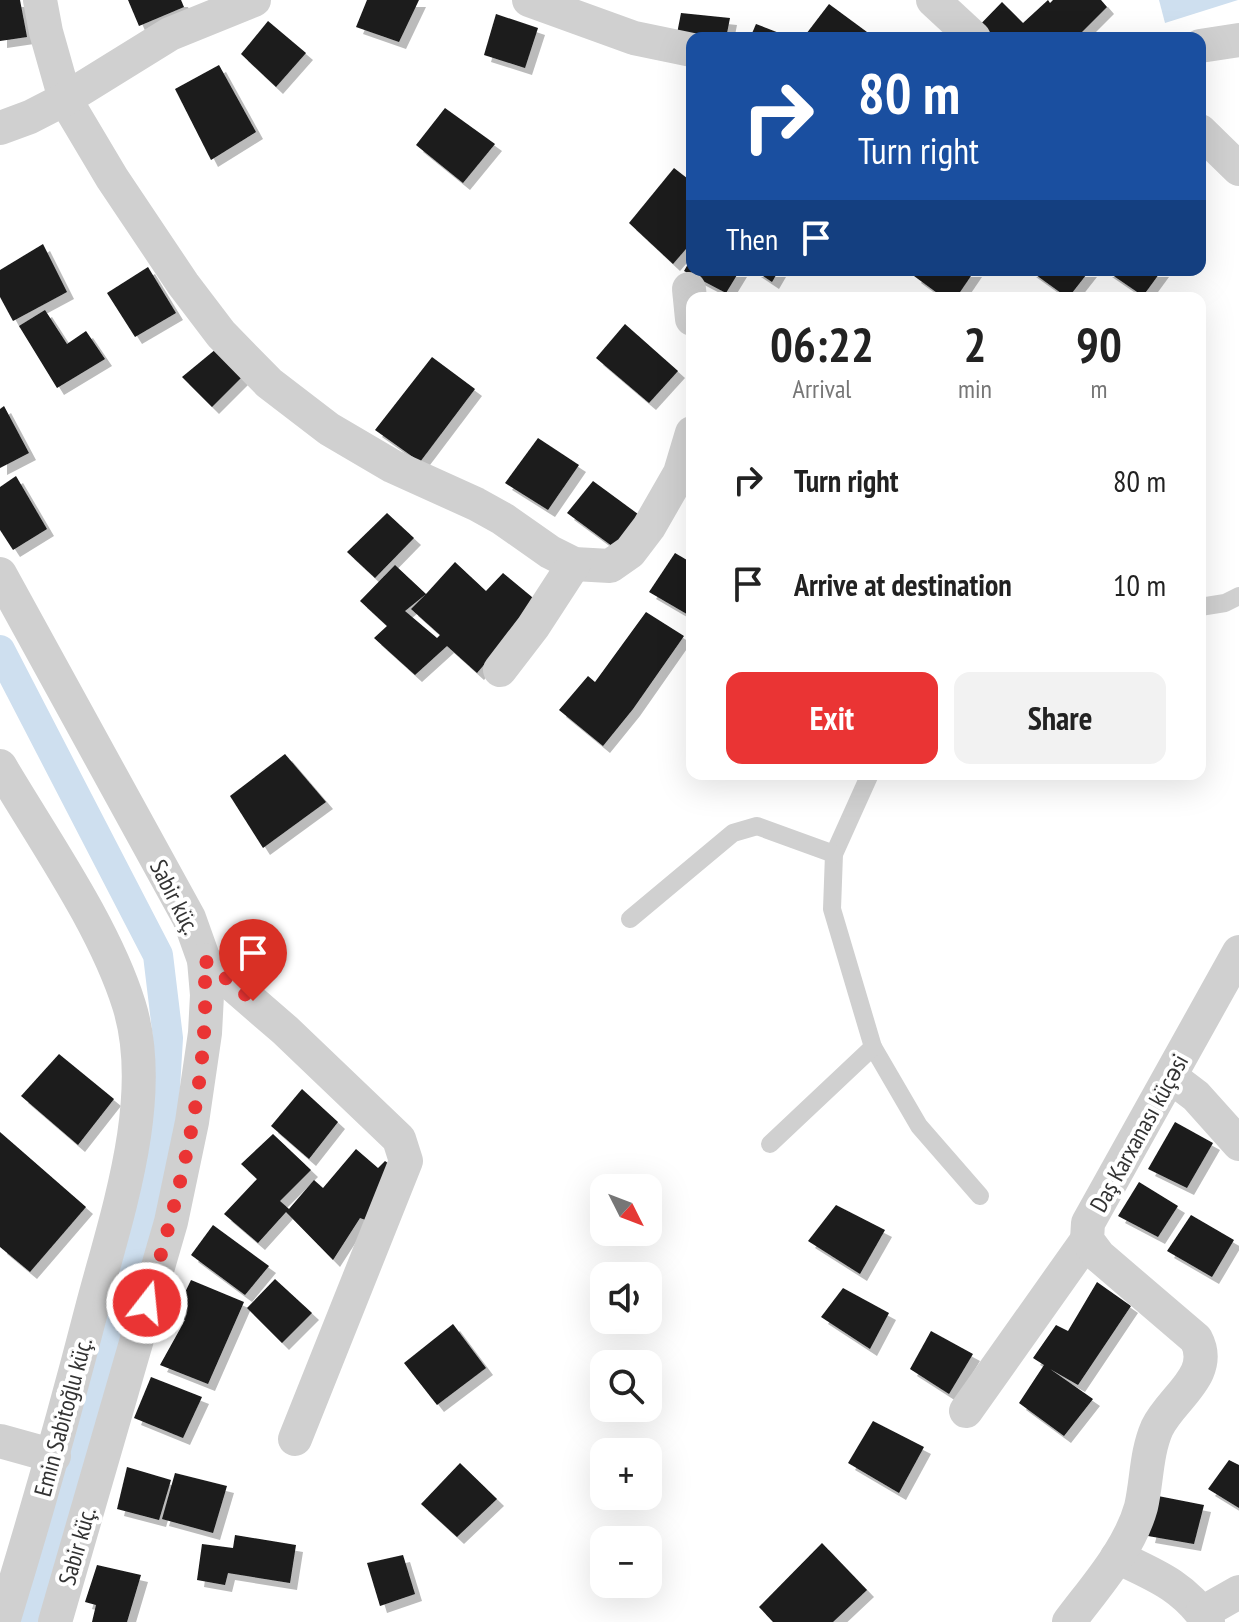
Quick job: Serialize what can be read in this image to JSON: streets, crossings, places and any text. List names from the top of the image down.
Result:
{
  "streets": {
    "street": ["Sabir küç.", "Daş Karxanası küçəsi", "Emin Sabitoğlu küç."]
  },
  "north": "bottom right",
  "page": {
    "turn": ["80 m", "Turn right"],
    "then": "Then",
    "eta": [
      "06:22",
      "Arrival",
      "2",
      "min",
      "90",
      "m"
    ],
    "list": [
      {
        "name": "Turn right",
        "value": "80 m"
      },
      {
        "name": "Arrive at destination",
        "value": "10 m"
      }
    ],
    "buttons": ["Exit", "Share"],
    "map_buttons": ["+", "−"]
  }
}
